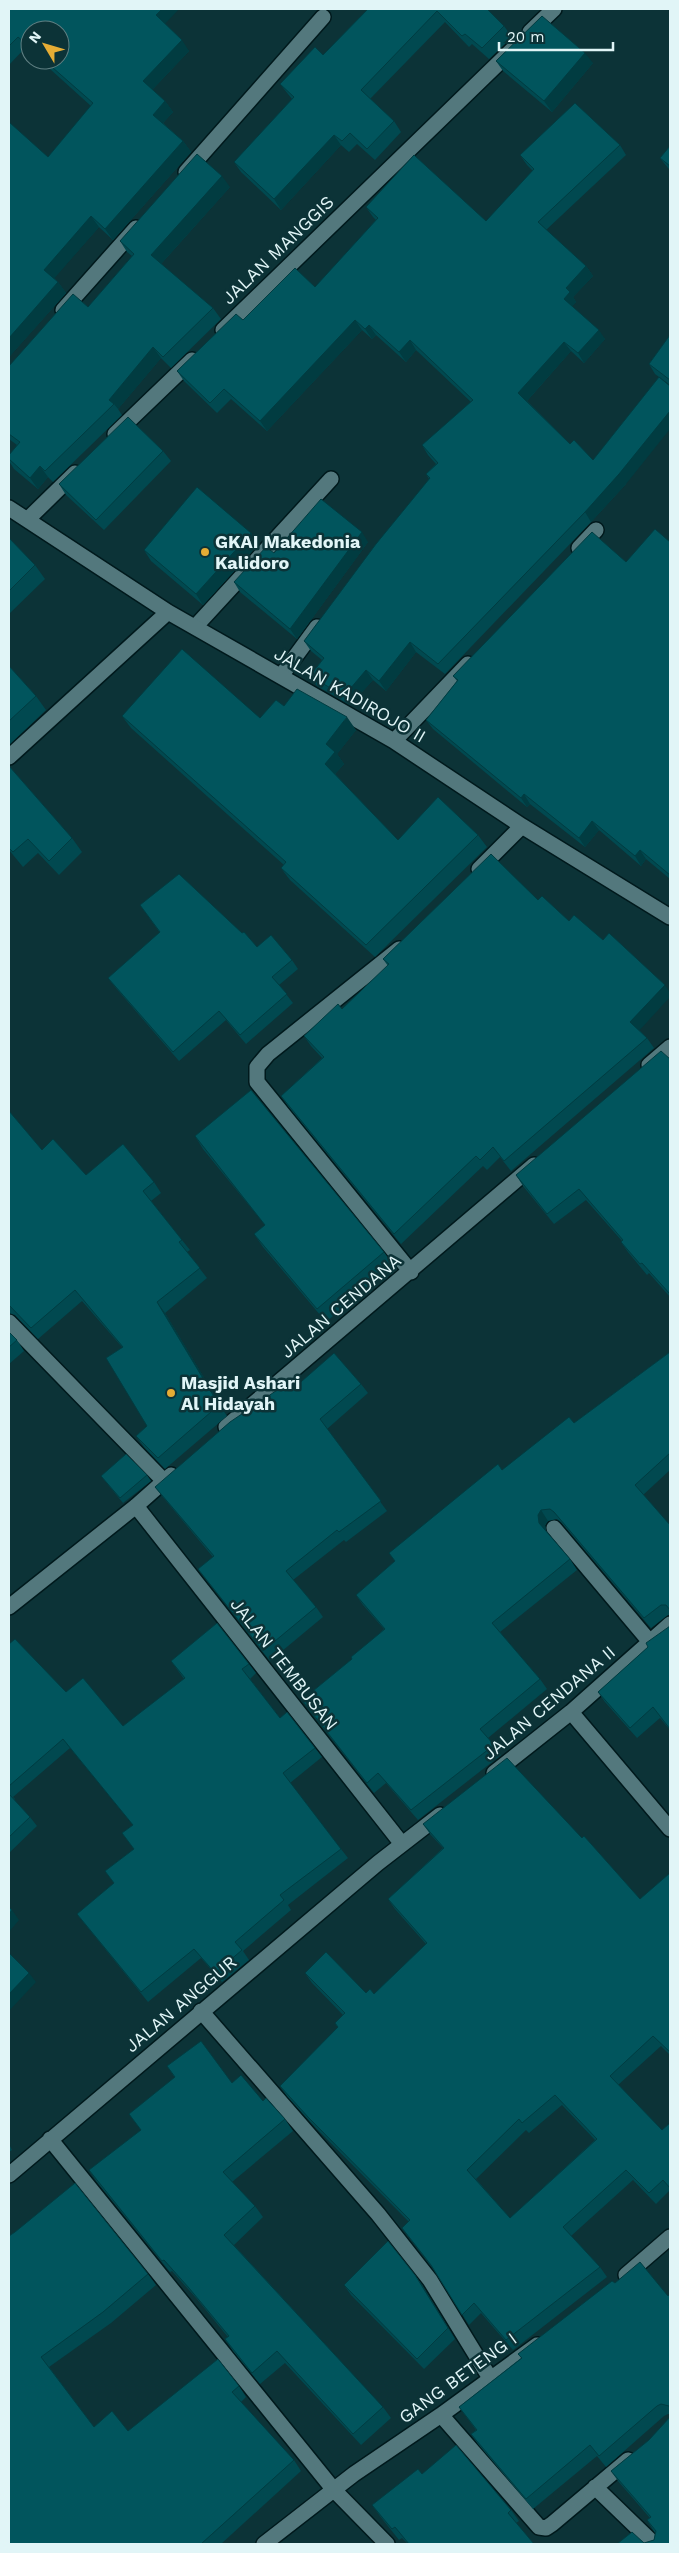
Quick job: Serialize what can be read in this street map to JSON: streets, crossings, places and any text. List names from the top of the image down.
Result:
{
  "streets": {
    "street": [
      "JALAN MANGGIS",
      "JALAN KADIROJO II",
      "JALAN CENDANA",
      "JALAN TEMBUSAN",
      "JALAN CENDANA II",
      "JALAN ANGGUR",
      "GANG BETENG I"
    ]
  },
  "crossings": [
    ["JALAN TEMBUSAN", "JALAN ANGGUR"]
  ],
  "places": ["GKAI Makedonia Kalidoro", "Masjid Ashari Al Hidayah"],
  "scale_bar": "20 m",
  "north": "top left"
}
